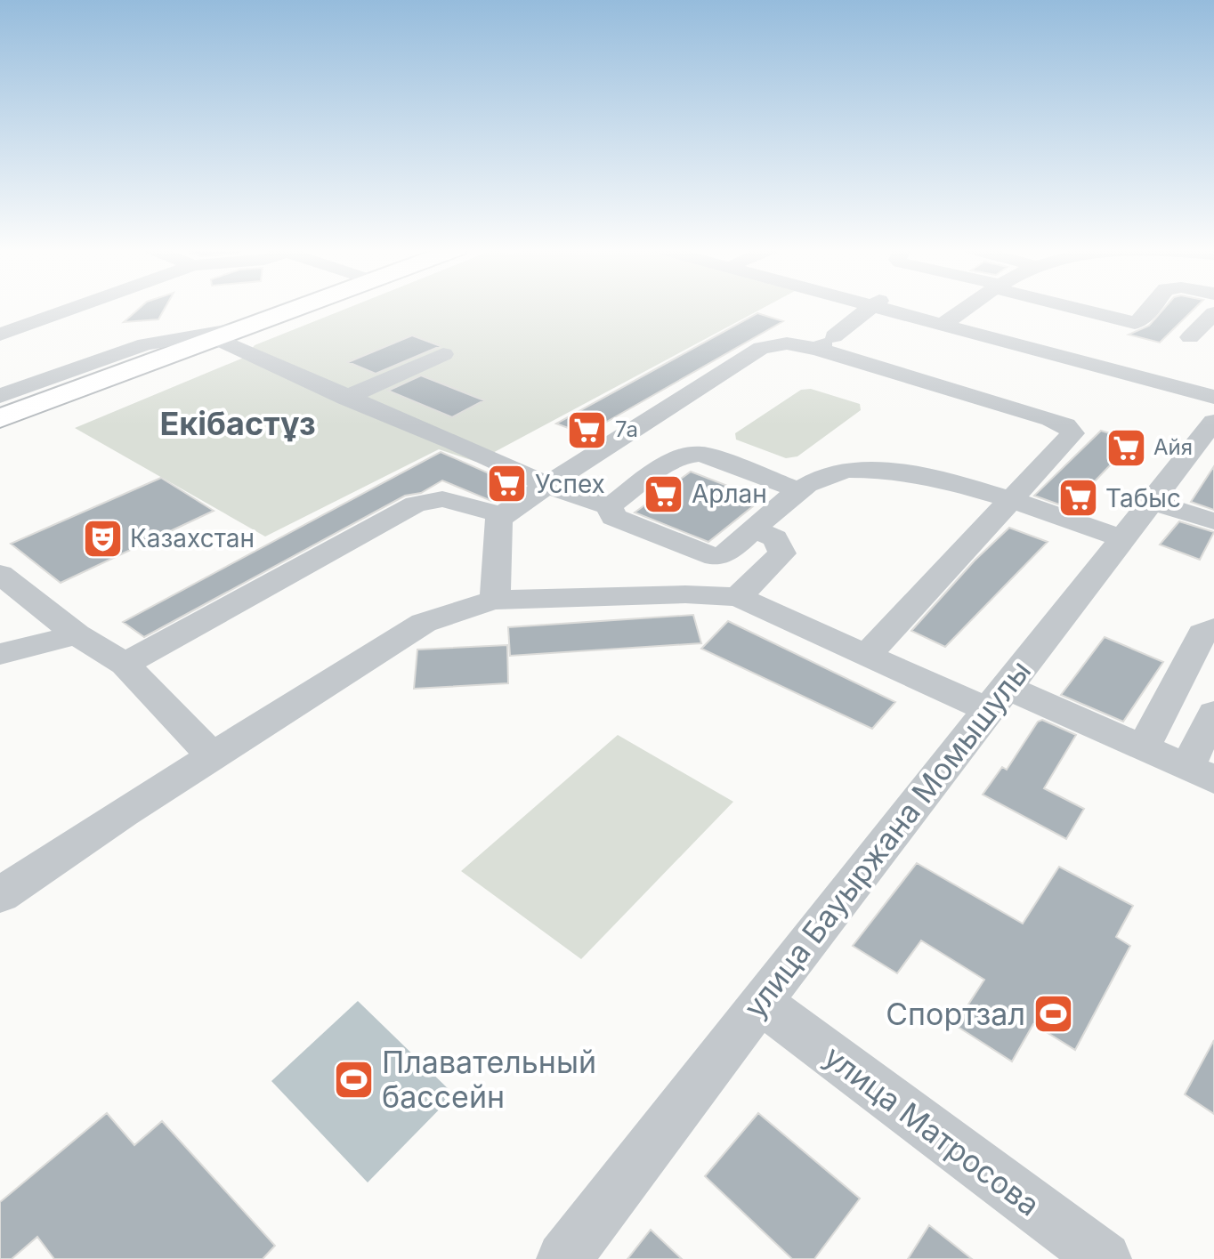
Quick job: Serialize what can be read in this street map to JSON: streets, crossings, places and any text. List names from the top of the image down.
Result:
{
  "streets": {
    "street": ["улица Бауыржана Момышулы", "улица Матросова"]
  },
  "crossings": [
    ["улица Бауыржана Момышулы", "улица Матросова"]
  ],
  "districts": ["Екібастұз"],
  "places": {
    "supermarket": [
      "7а",
      "Айя",
      "Успех",
      "Арлан",
      "Табыс"
    ],
    "theatre": ["Казахстан"],
    "sports": ["Спортзал", "Плавательный бассейн"]
  }
}
